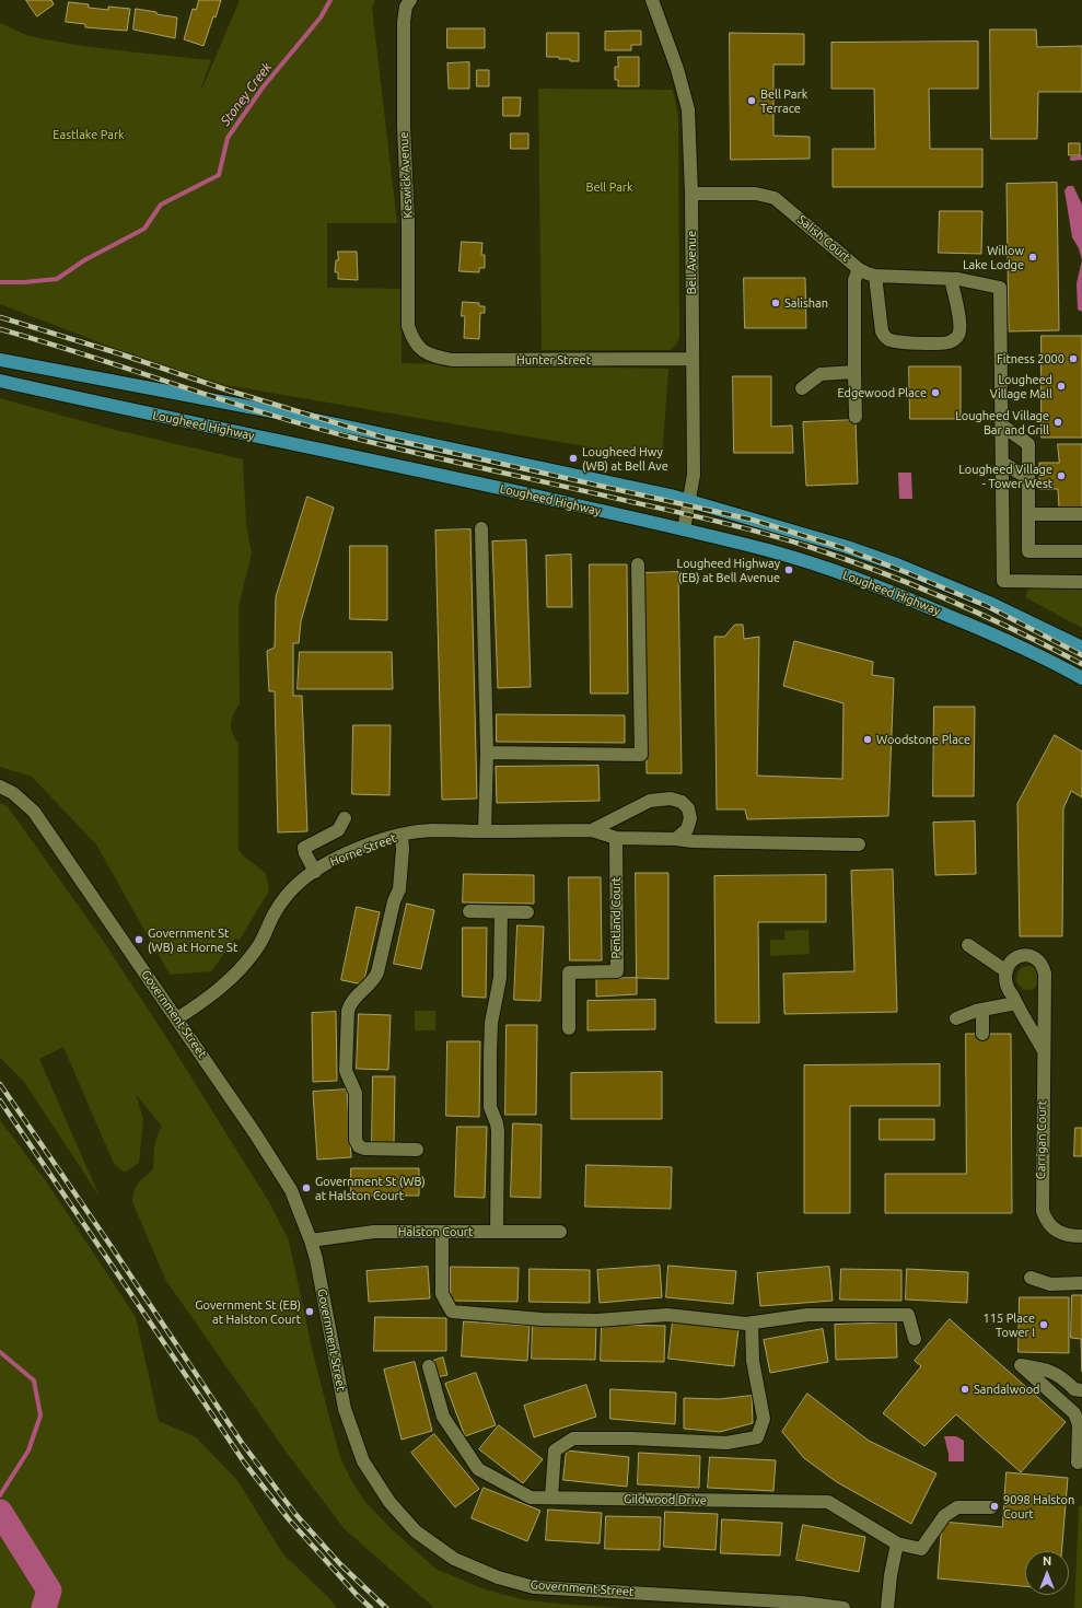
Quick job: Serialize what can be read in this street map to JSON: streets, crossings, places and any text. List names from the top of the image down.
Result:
{
  "streets": {
    "main road": ["Lougheed Highway"],
    "street": [
      "Keswick Avenue",
      "Salish Court",
      "Bell Avenue",
      "Hunter Street",
      "Horne Street",
      "Pentland Court",
      "Government Street",
      "Carrigan Court",
      "Halston Court",
      "Gildwood Drive"
    ]
  },
  "crossings": [
    ["Keswick Avenue", "Hunter Street"],
    ["Salish Court", "Bell Avenue"],
    ["Bell Avenue", "Hunter Street"],
    ["Bell Avenue", "Lougheed Highway"],
    ["Horne Street", "Pentland Court"],
    ["Horne Street", "Government Street"],
    ["Government Street", "Halston Court"]
  ],
  "water": ["Stoney Creek"],
  "parks": ["Eastlake Park", "Bell Park"],
  "places": [
    "Bell Park Terrace",
    "Willow Lake Lodge",
    "Salishan",
    "Fitness 2000",
    "Lougheed Village Mall",
    "Edgewood Place",
    "Lougheed Village Bar and Grill",
    "Lougheed Hwy (WB) at Bell Ave",
    "Lougheed Village - Tower West",
    "Lougheed Highway (EB) at Bell Avenue",
    "Woodstone Place",
    "Government St (WB) at Horne St",
    "Government St (WB) at Halston Court",
    "Government St (EB) at Halston Court",
    "115 Place Tower I",
    "Sandalwood",
    "9098 Halston Court"
  ],
  "north": "top"
}
